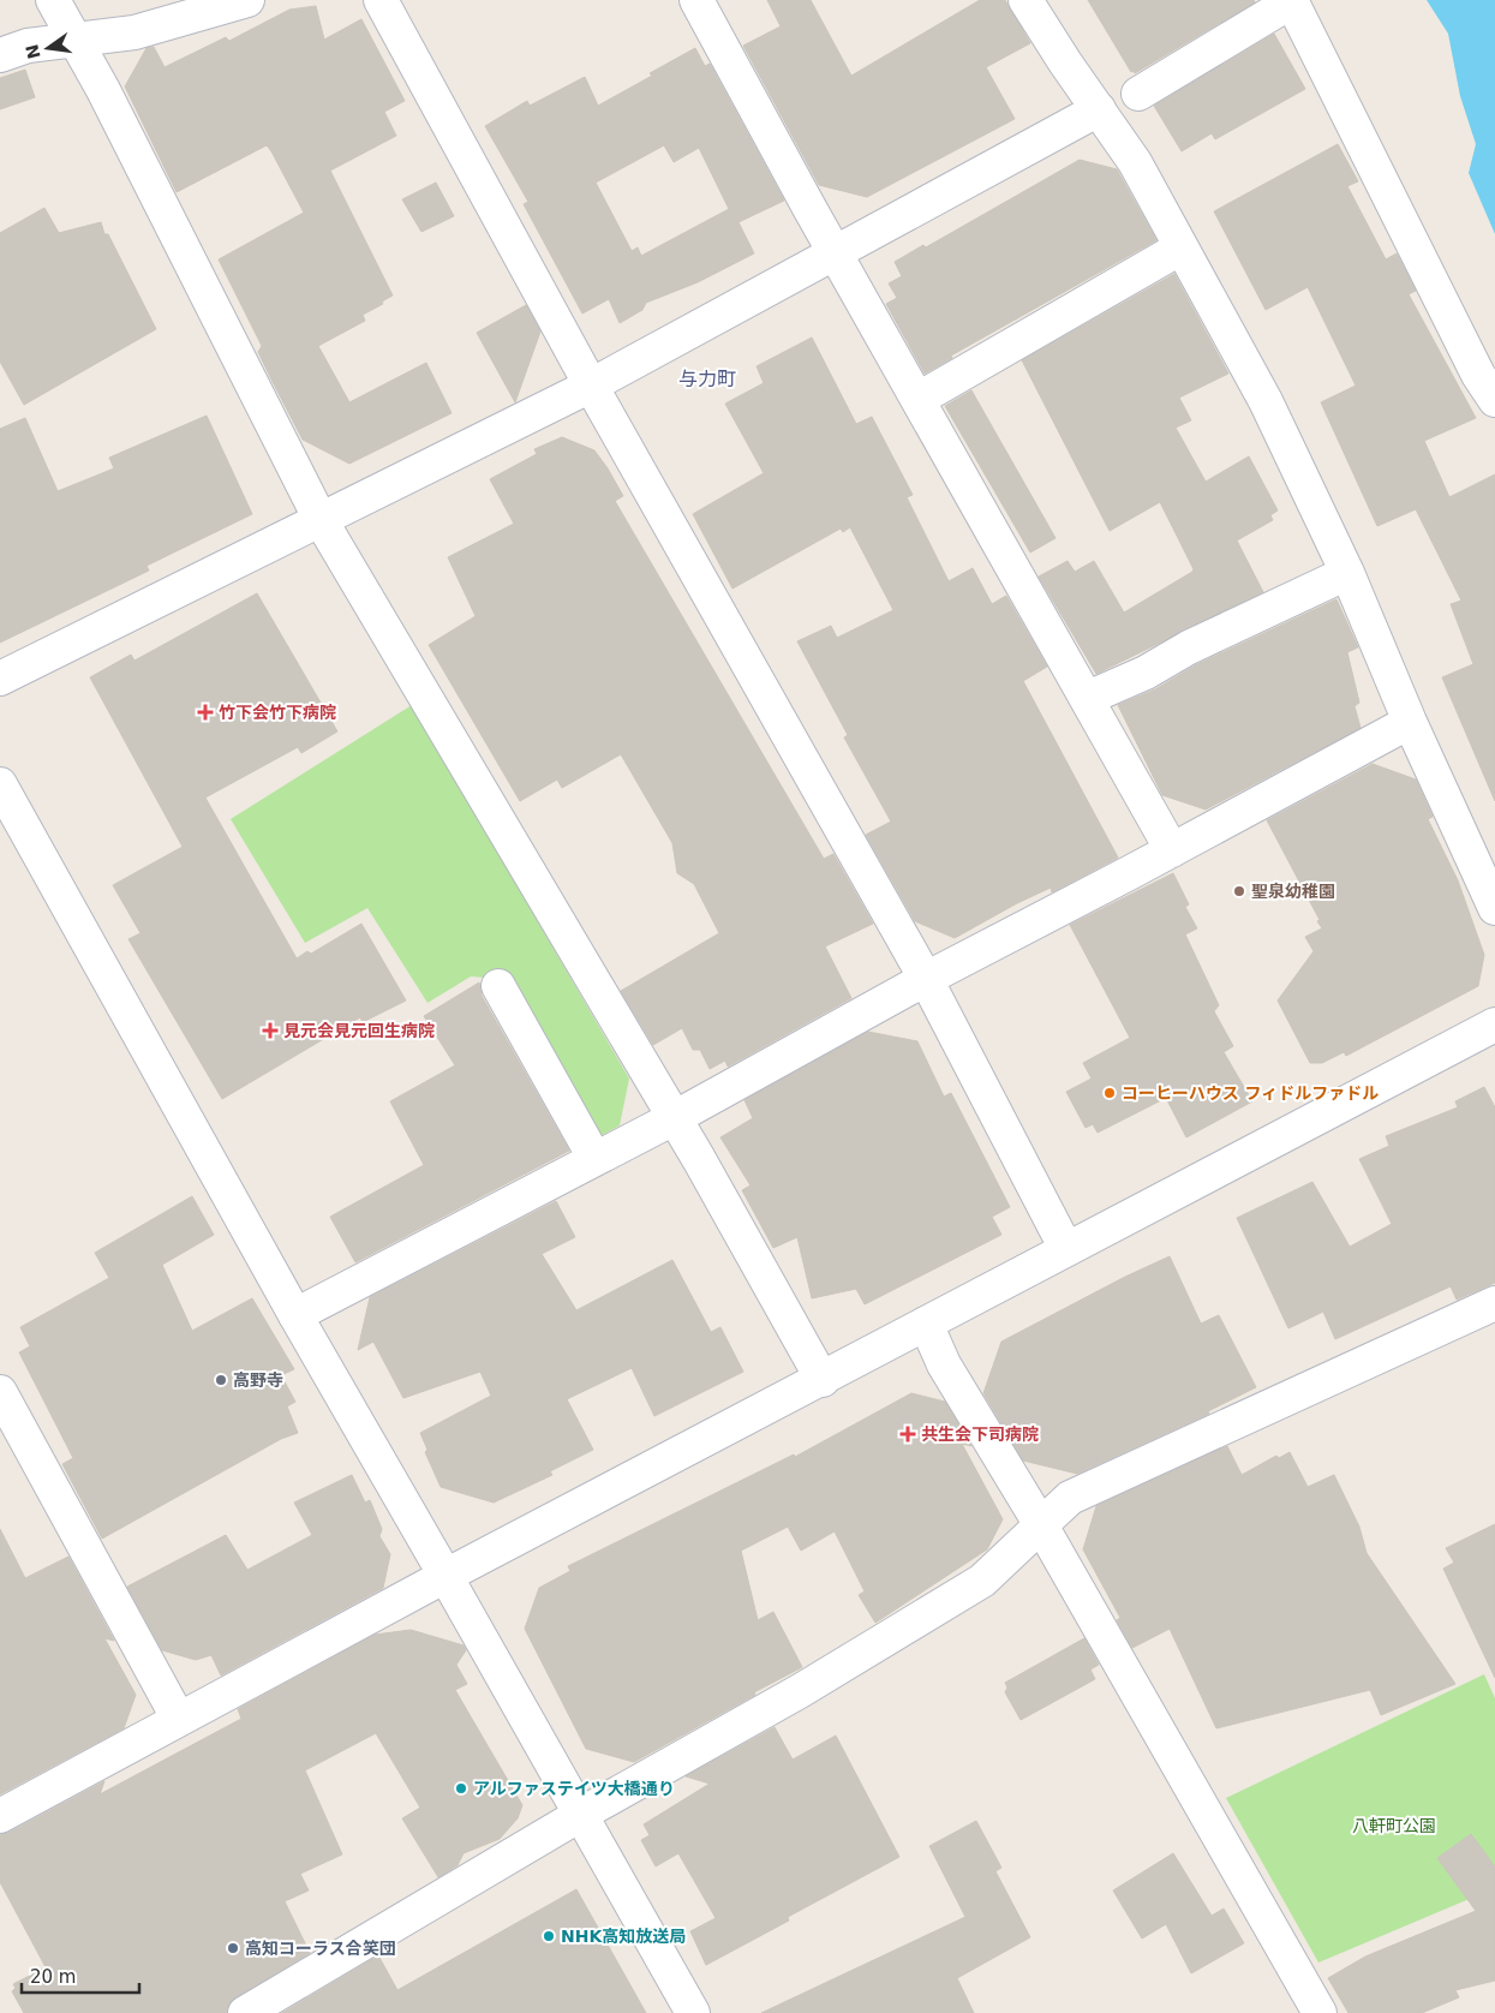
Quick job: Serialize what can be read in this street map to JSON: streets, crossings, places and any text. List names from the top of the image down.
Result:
{
  "districts": ["与力町"],
  "parks": ["八軒町公園"],
  "places": {
    "health": ["竹下会竹下病院", "見元会見元回生病院", "共生会下司病院"],
    "other": [
      "聖泉幼稚園",
      "コーヒーハウス フィドルファドル",
      "高野寺",
      "アルファステイツ大橋通り",
      "NHK高知放送局",
      "高知コーラス合笑団"
    ]
  },
  "scale_bar": "20 m",
  "north": "left"
}
